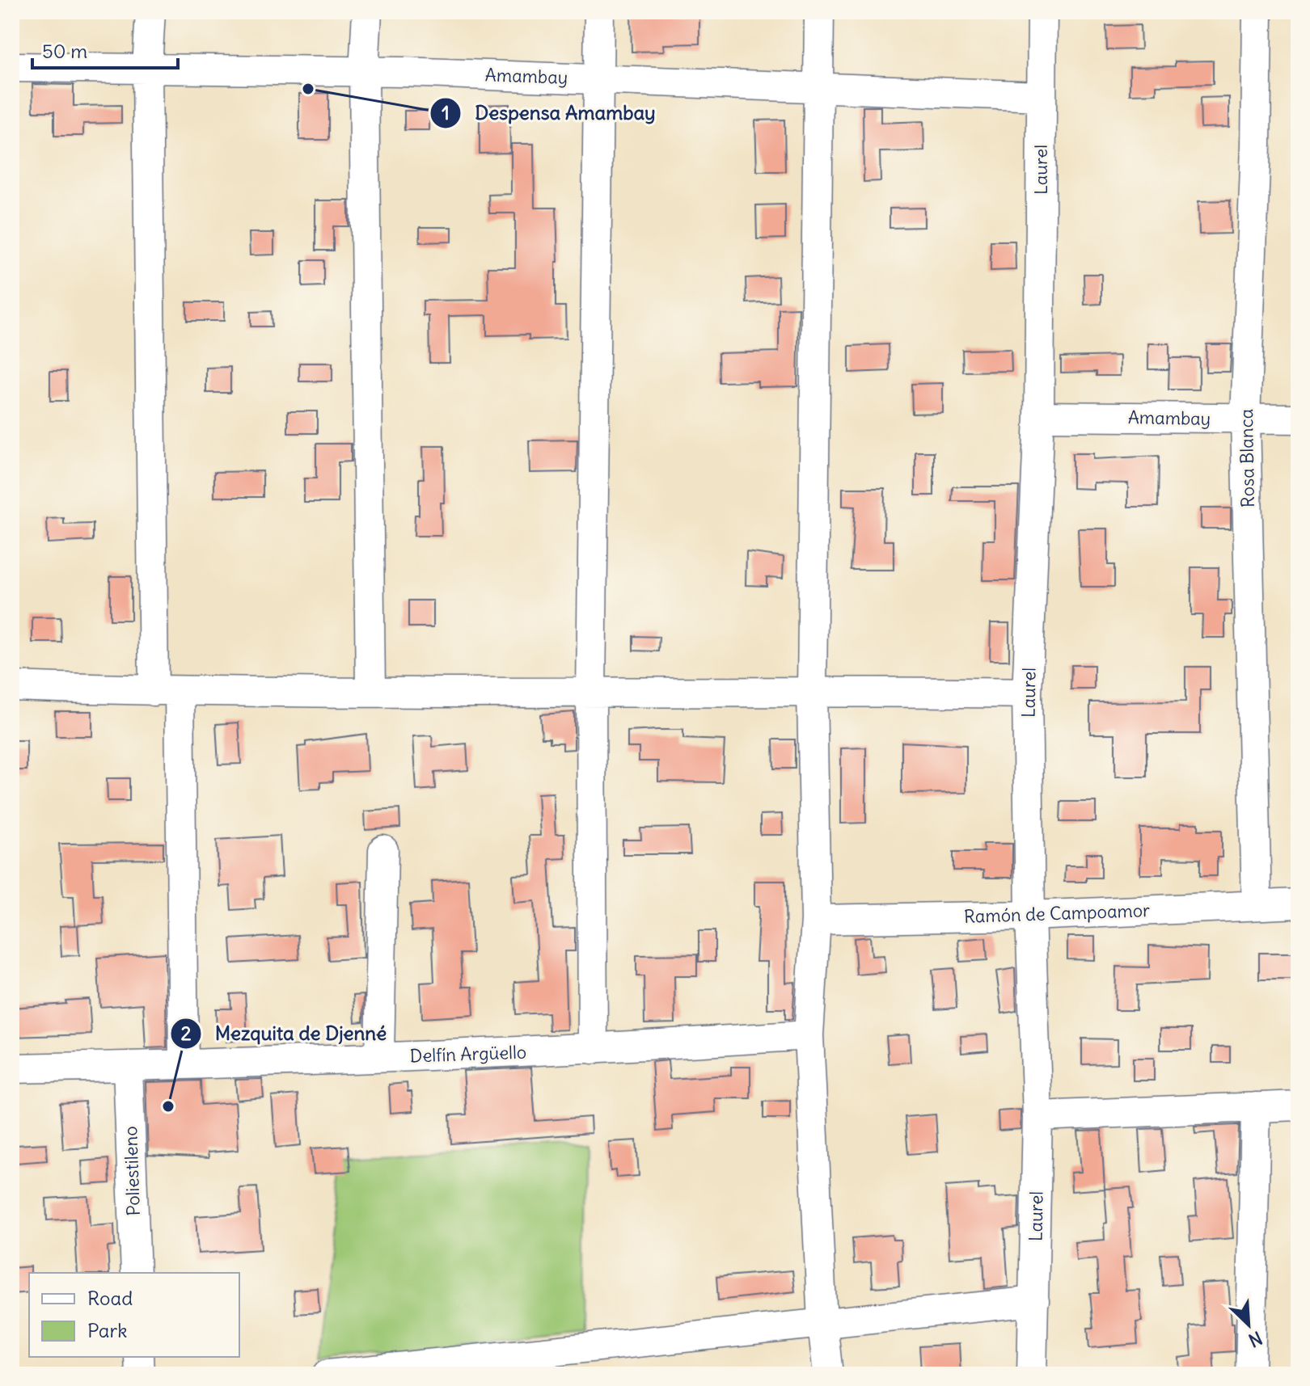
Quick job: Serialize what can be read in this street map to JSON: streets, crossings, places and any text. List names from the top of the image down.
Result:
{
  "streets": {
    "street": [
      "Amambay",
      "Laurel",
      "Rosa Blanca",
      "Ramón de Campoamor",
      "Delfín Argüello",
      "Poliestileno"
    ]
  },
  "crossings": [
    ["Amambay", "Laurel"],
    ["Amambay", "Rosa Blanca"],
    ["Laurel", "Ramón de Campoamor"],
    ["Rosa Blanca", "Ramón de Campoamor"],
    ["Delfín Argüello", "Poliestileno"]
  ],
  "places": ["Despensa Amambay", "Mezquita de Djenné"],
  "legend": ["Road", "Park"],
  "scale_bar": "50 m",
  "north": "bottom right"
}
